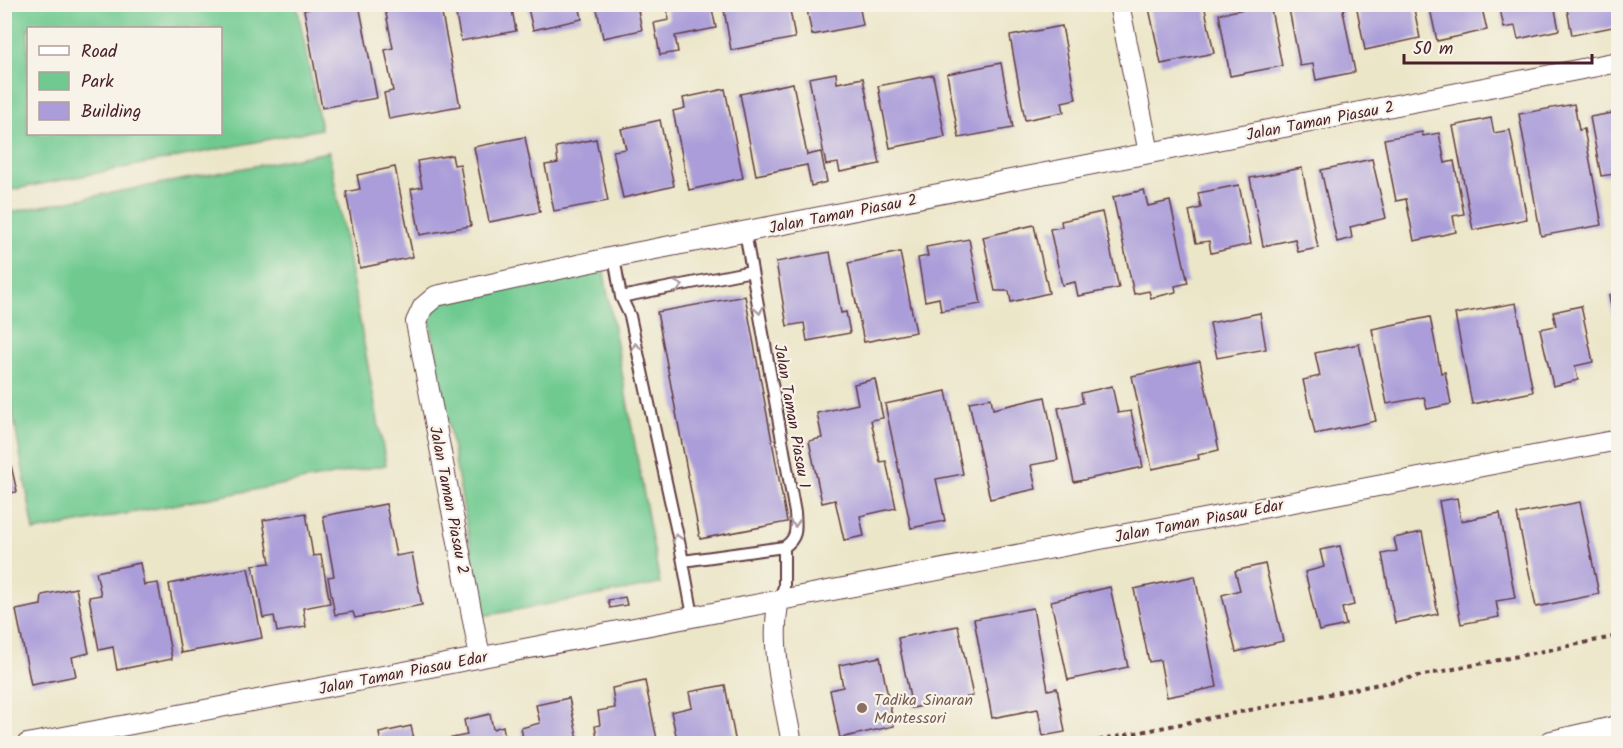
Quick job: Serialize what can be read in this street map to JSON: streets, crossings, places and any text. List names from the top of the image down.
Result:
{
  "streets": {
    "street": ["Jalan Taman Piasau 2", "Jalan Taman Piasau Edar"],
    "lane": ["Jalan Taman Piasau 1"]
  },
  "crossings": [
    ["Jalan Taman Piasau 2", "Jalan Taman Piasau 1"],
    ["Jalan Taman Piasau 2", "Jalan Taman Piasau Edar"],
    ["Jalan Taman Piasau 1", "Jalan Taman Piasau Edar"]
  ],
  "one_way": ["Jalan Taman Piasau 1"],
  "places": ["Tadika Sinaran Montessori"],
  "legend": ["Road", "Park", "Building"],
  "scale_bar": "50 m"
}
